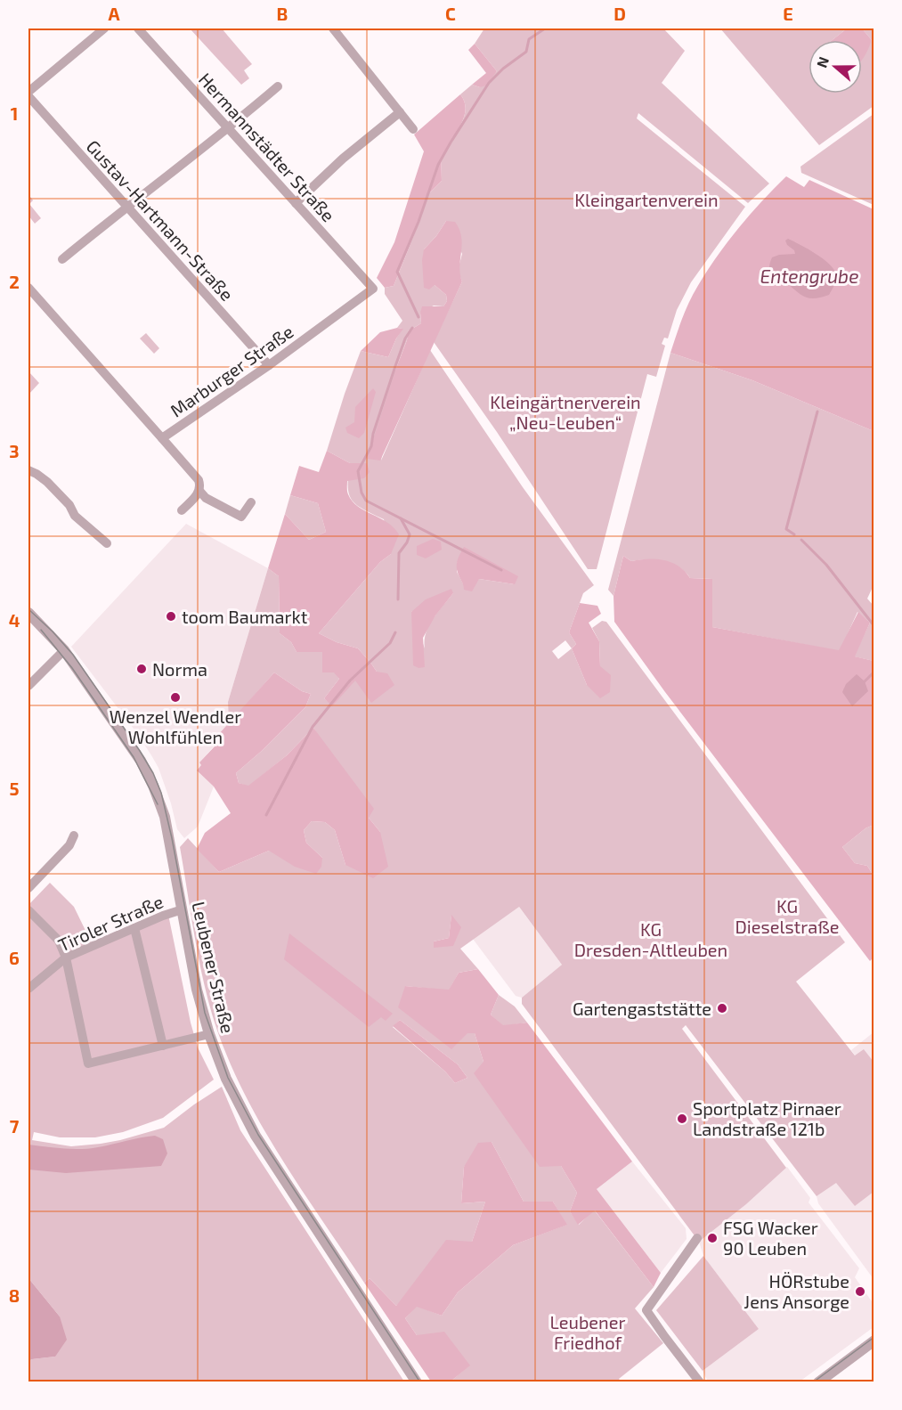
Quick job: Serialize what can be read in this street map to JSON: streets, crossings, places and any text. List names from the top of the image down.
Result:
{
  "streets": {
    "street": [
      "Hermannstädter Straße",
      "Gustav-Hartmann-Straße",
      "Marburger Straße",
      "Tiroler Straße",
      "Leubener Straße"
    ]
  },
  "crossings": [
    ["Hermannstädter Straße", "Marburger Straße"],
    ["Gustav-Hartmann-Straße", "Marburger Straße"],
    ["Tiroler Straße", "Leubener Straße"]
  ],
  "water": ["Entengrube"],
  "parks": [
    "Kleingartenverein",
    "Kleingärtnerverein „Neu-Leuben“",
    "KG Dieselstraße",
    "KG Dresden-Altleuben",
    "Leubener Friedhof"
  ],
  "places": [
    "toom Baumarkt",
    "Norma",
    "Wenzel Wendler Wohlfühlen",
    "Gartengaststätte",
    "Sportplatz Pirnaer Landstraße 121b",
    "FSG Wacker 90 Leuben",
    "HÖRstube Jens Ansorge"
  ],
  "north": "left",
  "grid": {
    "columns": [
      "A",
      "B",
      "C",
      "D",
      "E"
    ],
    "rows": [
      "1",
      "2",
      "3",
      "4",
      "5",
      "6",
      "7",
      "8"
    ]
  }
}
